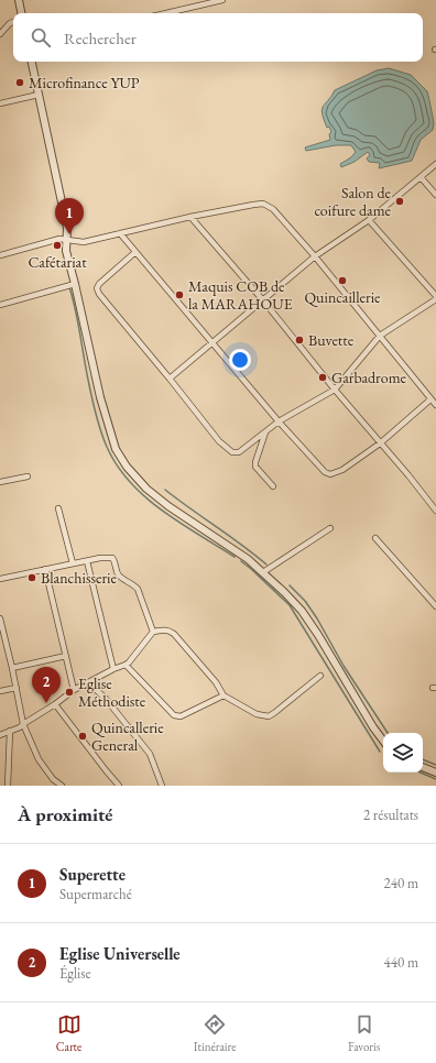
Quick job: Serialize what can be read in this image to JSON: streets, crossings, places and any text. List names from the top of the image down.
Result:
{
  "places": [
    "Microfinance YUP",
    "Salon de coifure dame",
    "Cafétariat",
    "Quincaillerie",
    "Maquis COB de la MARAHOUE",
    "Buvette",
    "Garbadrome",
    "Blanchisserie",
    "Eglise Méthodiste",
    "Quincallerie General"
  ],
  "page": {
    "search": "Rechercher",
    "pins": ["1", "2"],
    "heading": ["À proximité", "2 résultats"],
    "list": [
      {
        "mark": "1",
        "name": "Superette",
        "note": "Supermarché",
        "value": "240 m"
      },
      {
        "mark": "2",
        "name": "Eglise Universelle",
        "note": "Église",
        "value": "440 m"
      }
    ],
    "nav": ["Carte", "Itinéraire", "Favoris"]
  }
}
